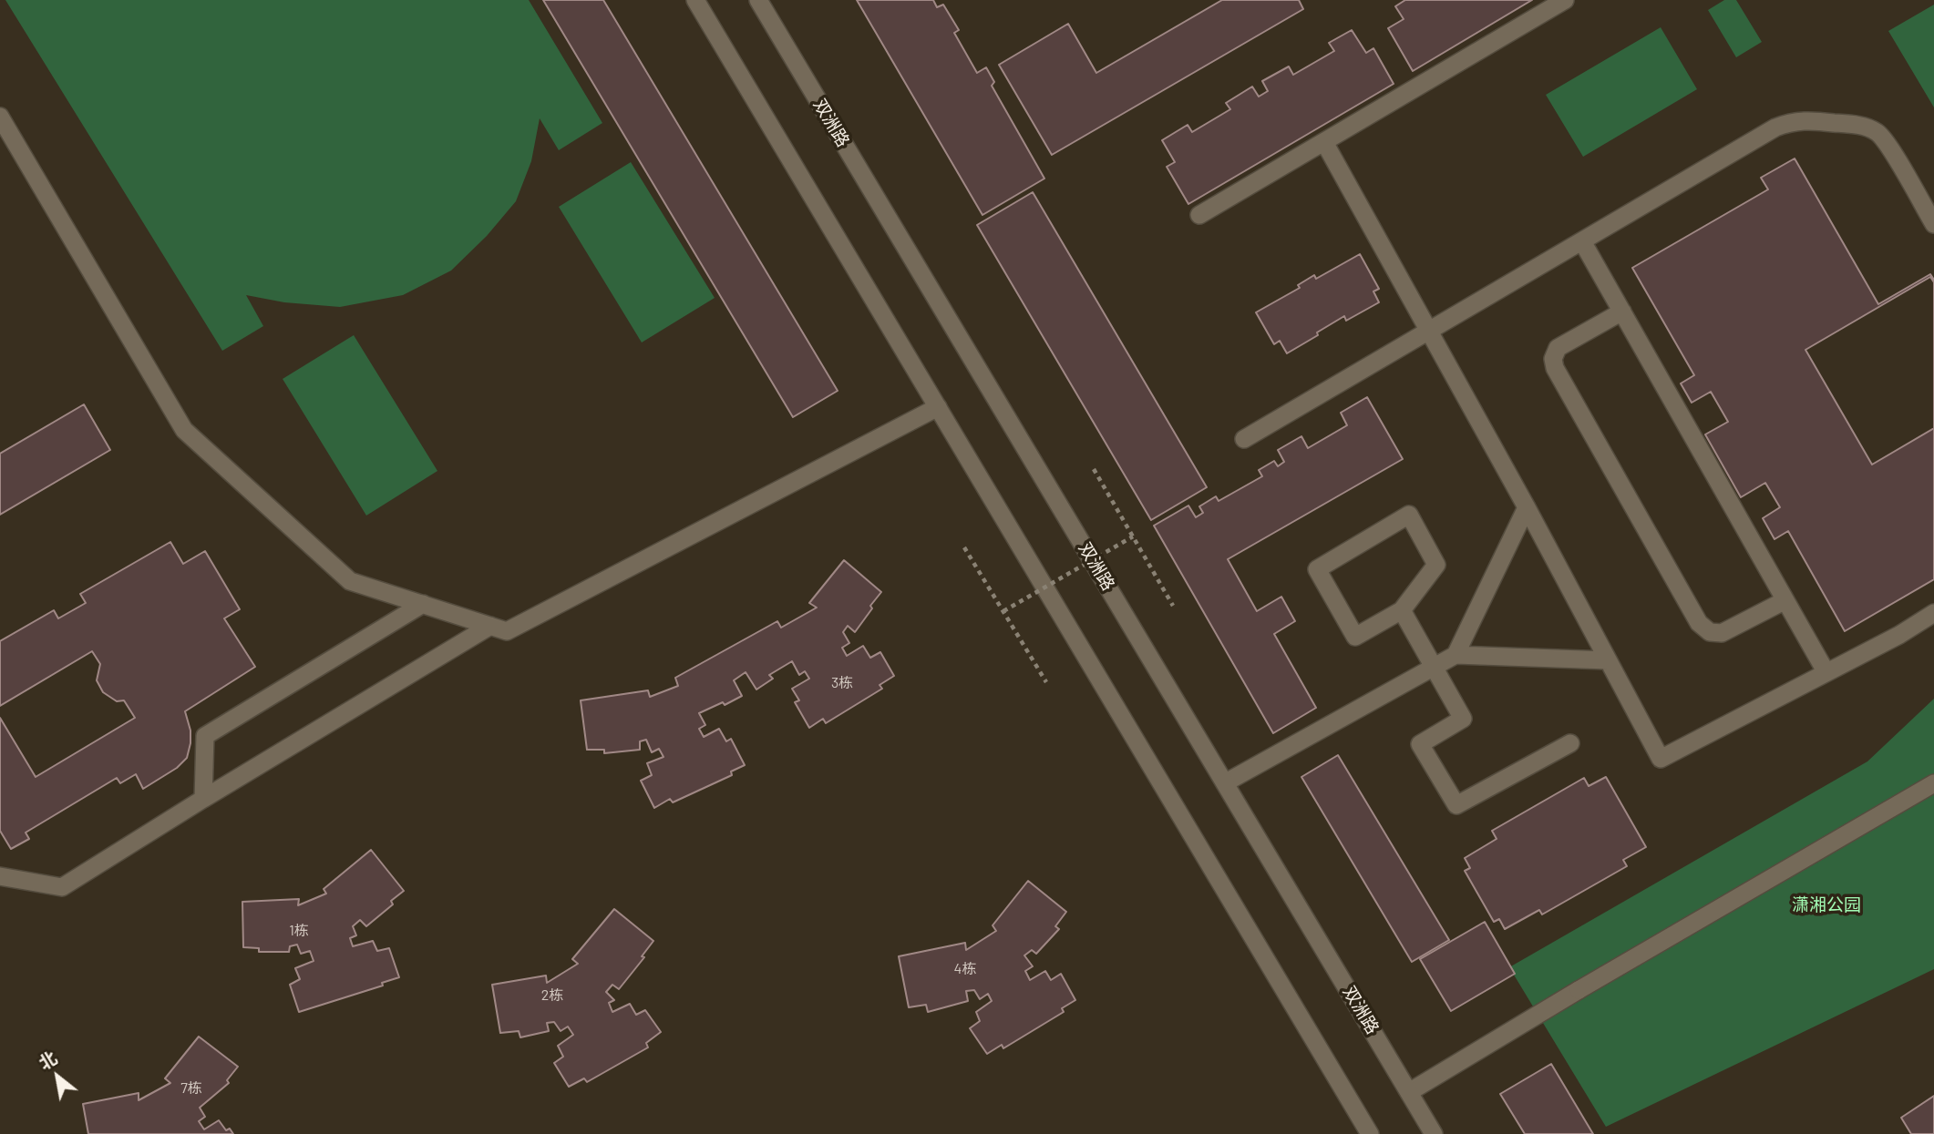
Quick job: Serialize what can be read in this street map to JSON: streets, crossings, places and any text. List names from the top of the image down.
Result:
{
  "streets": {
    "main road": ["双洲路"]
  },
  "parks": ["潇湘公园"],
  "house_numbers": [
    "3栋",
    "1栋",
    "4栋",
    "2栋",
    "7栋"
  ],
  "north": "top left"
}
